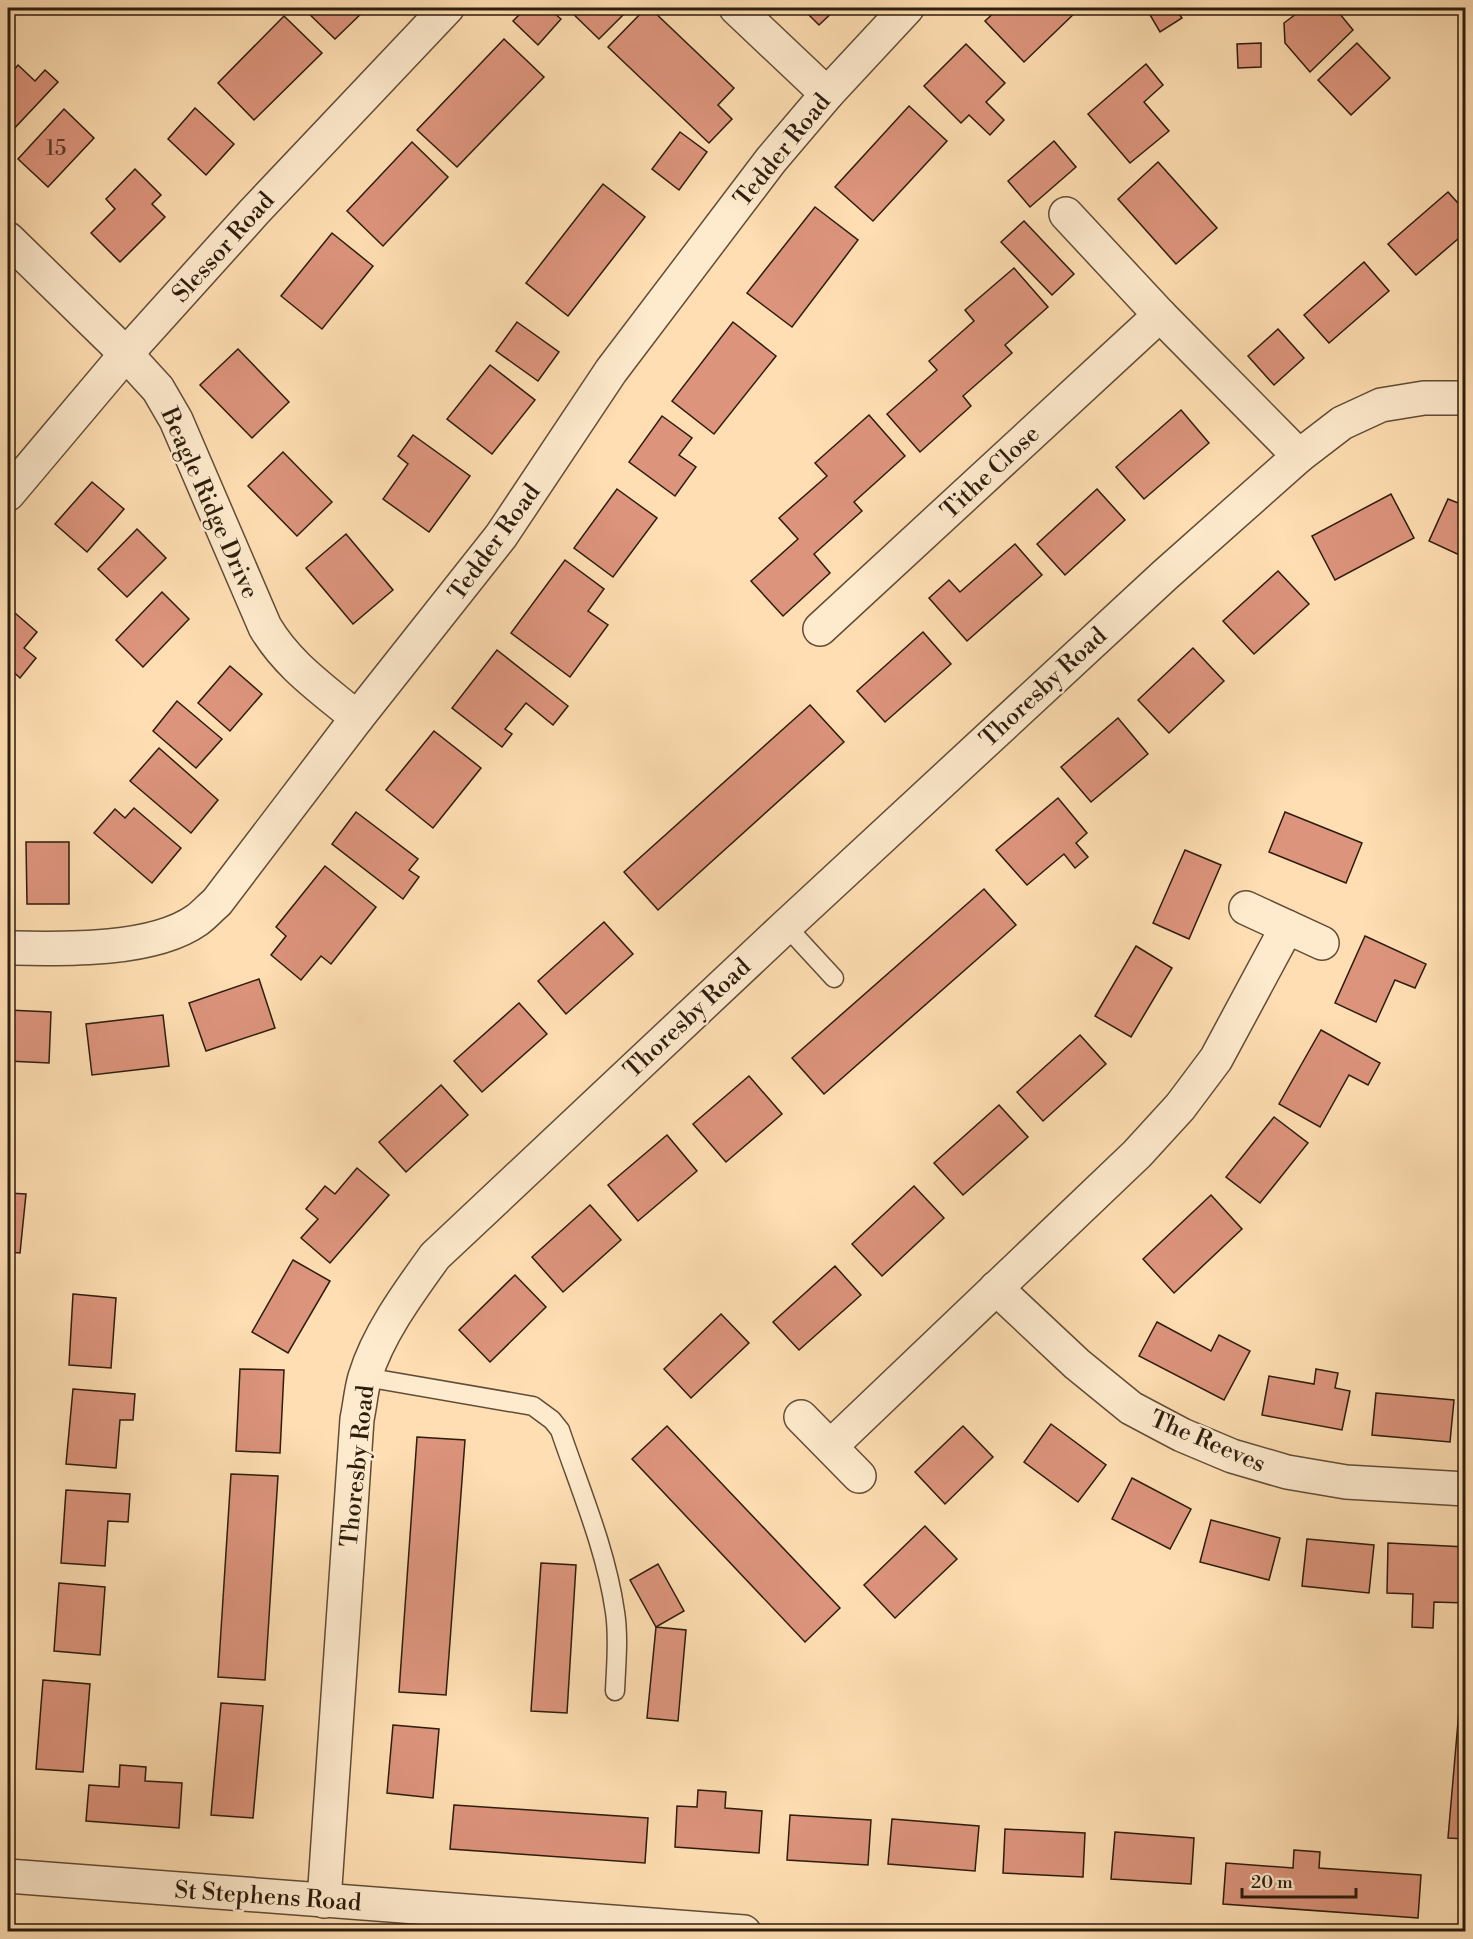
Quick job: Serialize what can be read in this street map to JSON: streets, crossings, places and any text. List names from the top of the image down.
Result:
{
  "streets": {
    "street": [
      "Tedder Road",
      "Slessor Road",
      "Tithe Close",
      "Beagle Ridge Drive",
      "Thoresby Road",
      "The Reeves",
      "St Stephens Road"
    ]
  },
  "crossings": [
    ["Tedder Road", "Beagle Ridge Drive"],
    ["Slessor Road", "Beagle Ridge Drive"],
    ["Thoresby Road", "St Stephens Road"]
  ],
  "house_numbers": ["15"],
  "scale_bar": "20 m"
}
